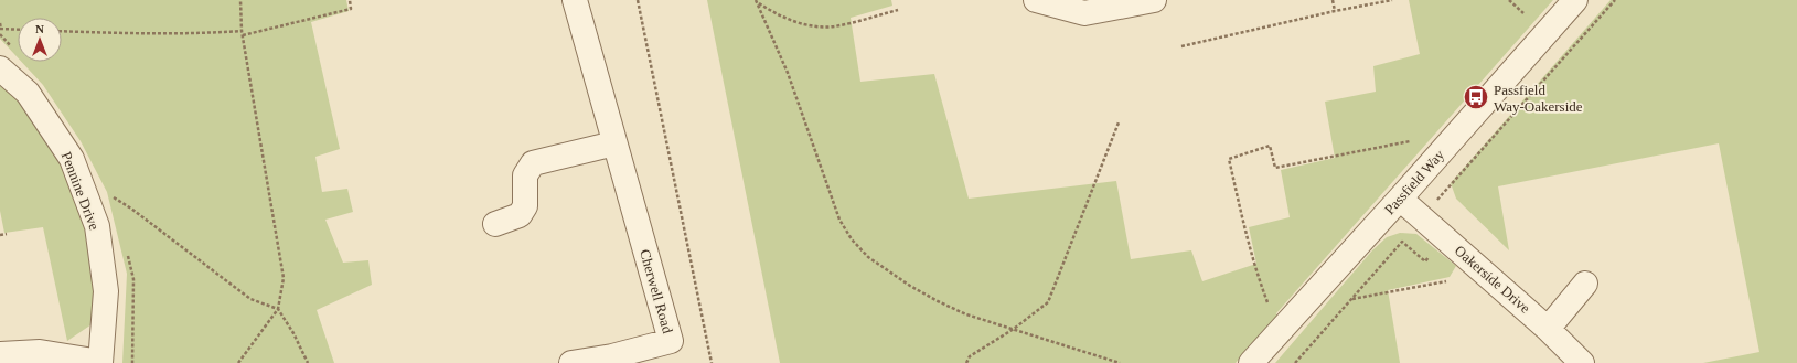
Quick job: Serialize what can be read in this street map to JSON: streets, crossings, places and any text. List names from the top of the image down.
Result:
{
  "streets": {
    "street": [
      "Passfield Way",
      "Pennine Drive",
      "Oakerside Drive",
      "Cherwell Road"
    ]
  },
  "crossings": [
    ["Passfield Way", "Oakerside Drive"]
  ],
  "places": {
    "bus stop": ["Passfield Way-Oakerside"]
  },
  "north": "top"
}
